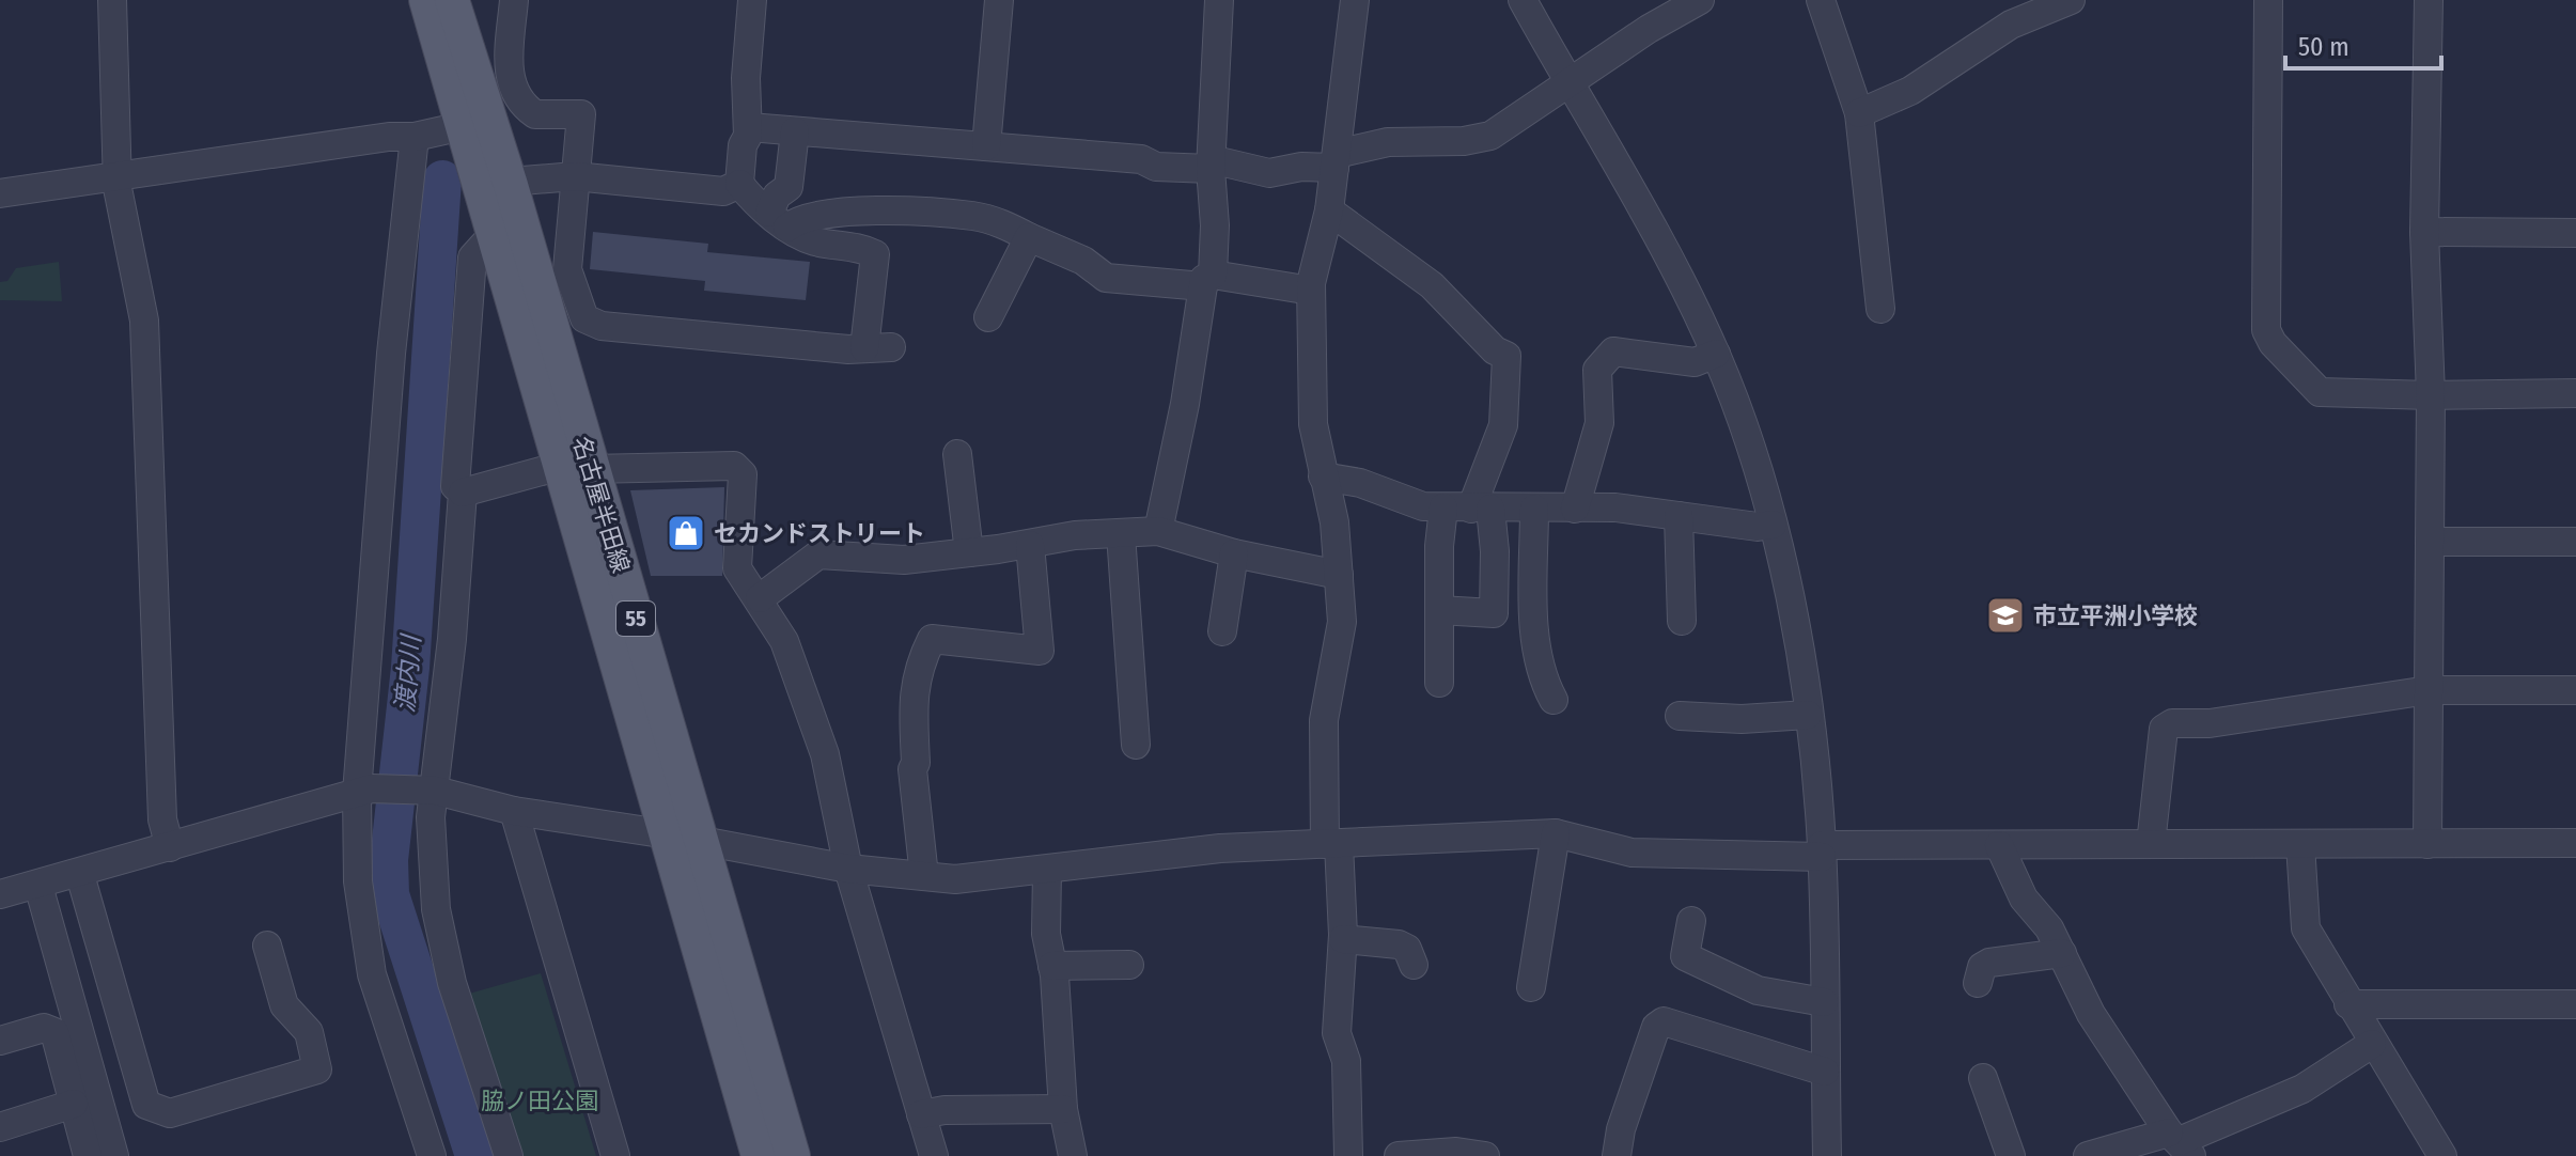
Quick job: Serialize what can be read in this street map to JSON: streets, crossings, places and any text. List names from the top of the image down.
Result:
{
  "streets": {
    "main road": ["名古屋半田線", "55"]
  },
  "water": ["渡内川"],
  "parks": ["脇ノ田公園"],
  "places": {
    "shop": ["セカンドストリート"],
    "school or university": ["市立平洲小学校"]
  },
  "scale_bar": "50 m"
}
